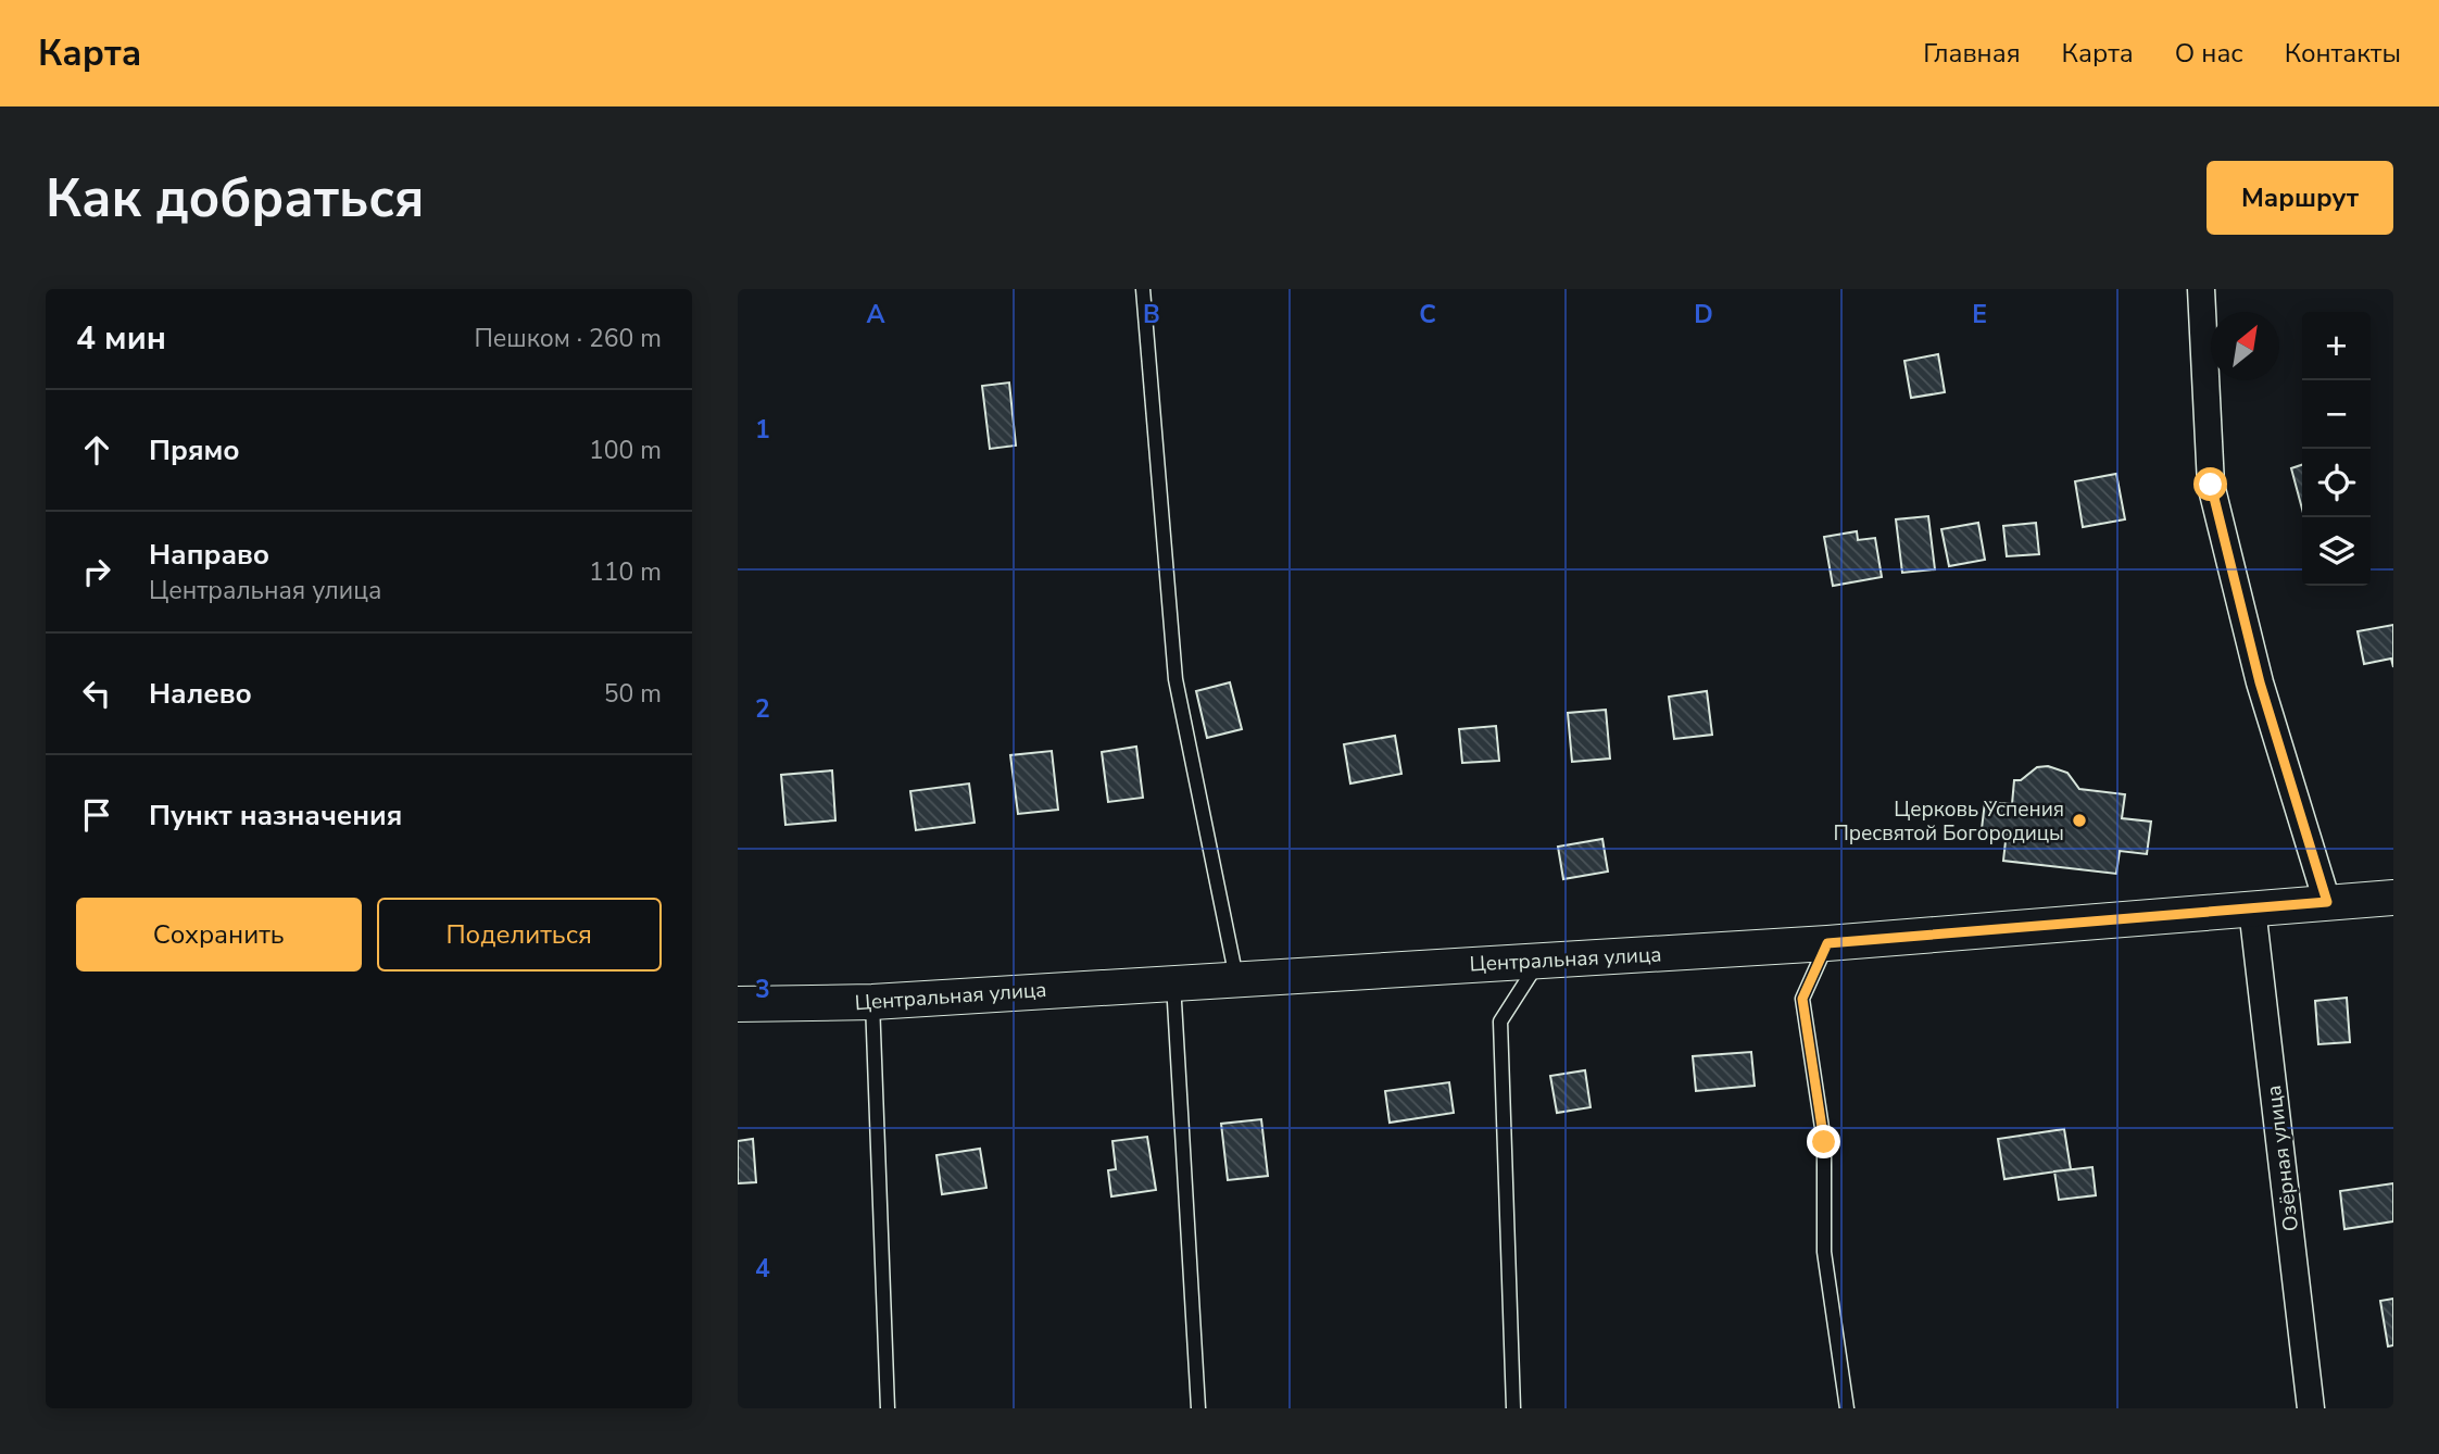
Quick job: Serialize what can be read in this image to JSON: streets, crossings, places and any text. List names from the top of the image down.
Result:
{
  "streets": {
    "street": ["Центральная улица", "Озёрная улица"]
  },
  "crossings": [
    ["Центральная улица", "Озёрная улица"]
  ],
  "places": ["Церковь Успения Пресвятой Богородицы"],
  "north": "top right",
  "page": {
    "header": "Карта",
    "nav": [
      "Главная",
      "Карта",
      "О нас",
      "Контакты"
    ],
    "buttons": [
      "Маршрут",
      ["Сохранить", "Поделиться"]
    ],
    "title": "Как добраться",
    "heading": ["4 мин", "Пешком · 260 m"],
    "map_buttons": ["+", "−"],
    "list": [
      ["Прямо", "100 m"],
      ["Направо", "Центральная улица", "110 m"],
      ["Налево", "50 m"],
      "Пункт назначения"
    ]
  },
  "grid": {
    "columns": [
      "A",
      "B",
      "C",
      "D",
      "E"
    ],
    "rows": [
      "1",
      "2",
      "3",
      "4"
    ]
  }
}
